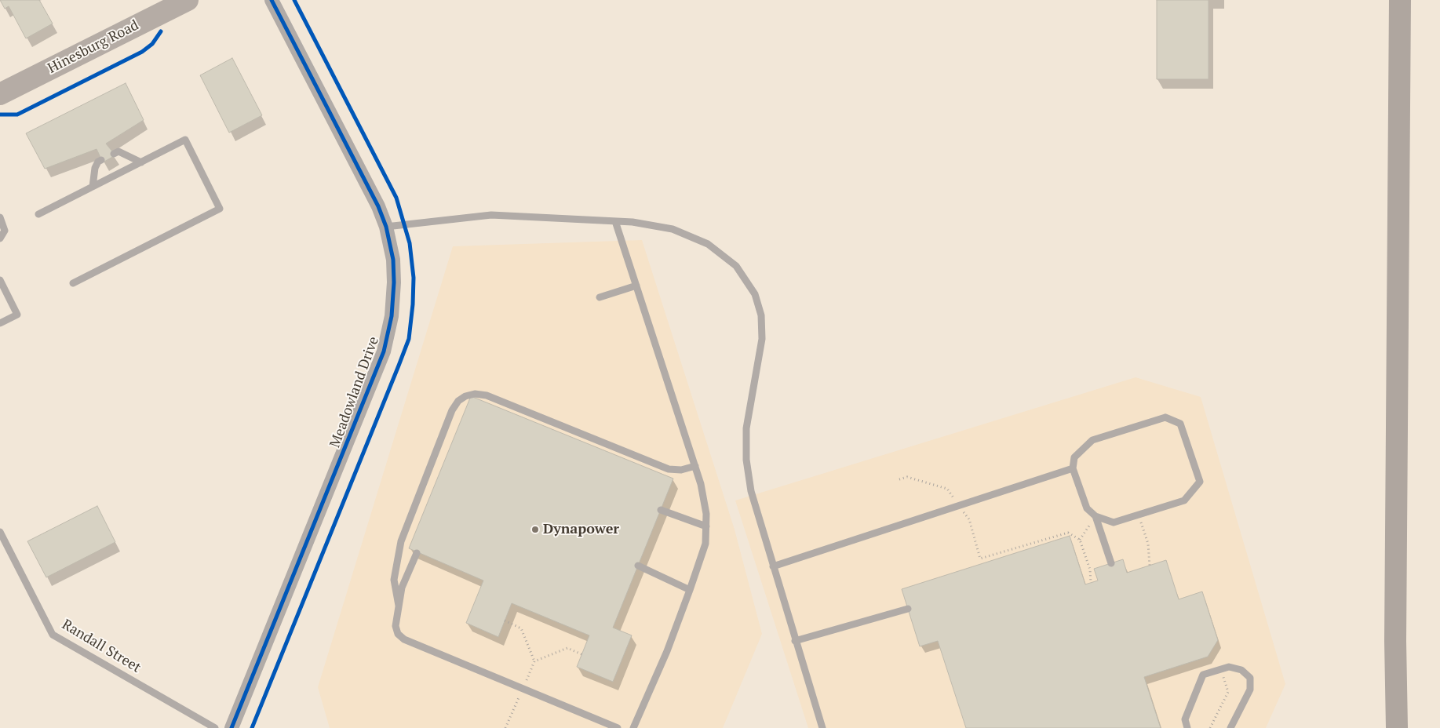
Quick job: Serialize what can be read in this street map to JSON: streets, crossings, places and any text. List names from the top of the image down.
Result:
{
  "streets": {
    "main road": ["Hinesburg Road"],
    "street": ["Meadowland Drive"],
    "lane": ["Randall Street"]
  },
  "places": ["Dynapower"]
}
